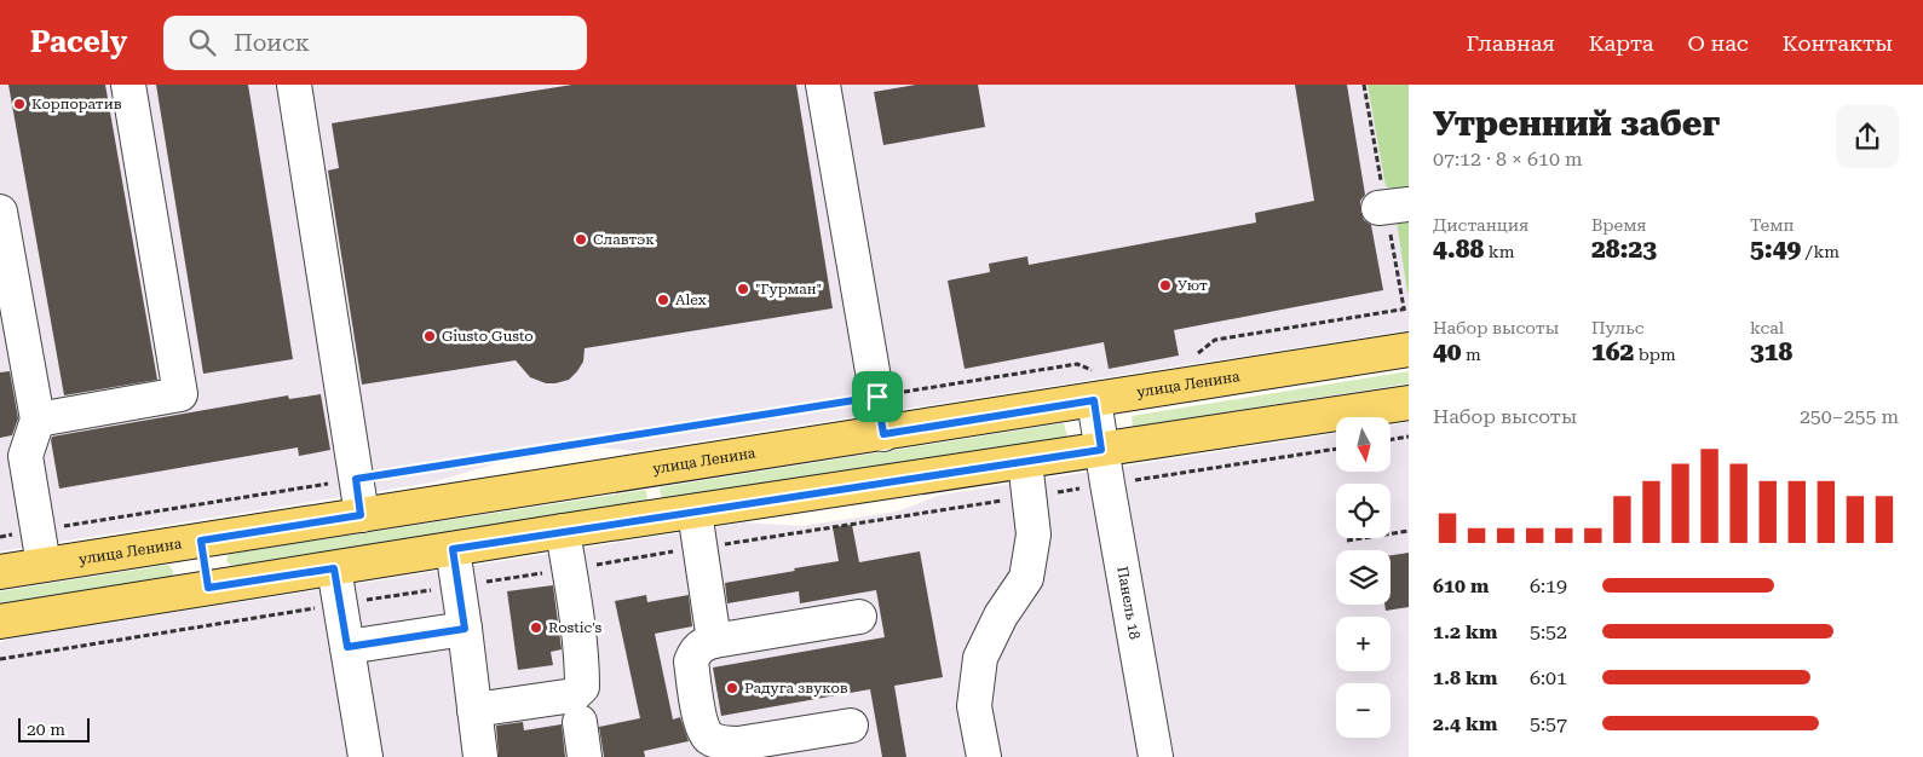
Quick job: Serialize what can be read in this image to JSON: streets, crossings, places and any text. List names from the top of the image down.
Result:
{
  "streets": {
    "main road": ["улица Ленина"],
    "street": ["Панель 18"]
  },
  "crossings": [
    ["улица Ленина", "Панель 18"]
  ],
  "places": [
    "Корпоратив",
    "Славтэк",
    "Уют",
    "\"Гурман\"",
    "Alex",
    "Giusto Gusto",
    "Rostic's",
    "Радуга звуков"
  ],
  "scale_bar": "20 m",
  "north": "bottom",
  "page": {
    "header": "Pacely",
    "search": "Поиск",
    "nav": [
      "Главная",
      "Карта",
      "О нас",
      "Контакты"
    ],
    "heading": ["Утренний забег", "07:12 · 8 × 610 m"],
    "stats": [
      ["Дистанция", "4.88 km"],
      ["Время", "28:23"],
      ["Темп", "5:49 /km"],
      ["Набор высоты", "40 m"],
      ["Пульс", "162 bpm"],
      ["kcal", "318"]
    ],
    "chart": ["Набор высоты", "250–255 m"],
    "map_buttons": ["+", "−"],
    "list": [
      {
        "name": "610 m",
        "note": "6:19"
      },
      {
        "name": "1.2 km",
        "note": "5:52"
      },
      {
        "name": "1.8 km",
        "note": "6:01"
      },
      {
        "name": "2.4 km",
        "note": "5:57"
      }
    ],
    "scale": "20 m"
  }
}
